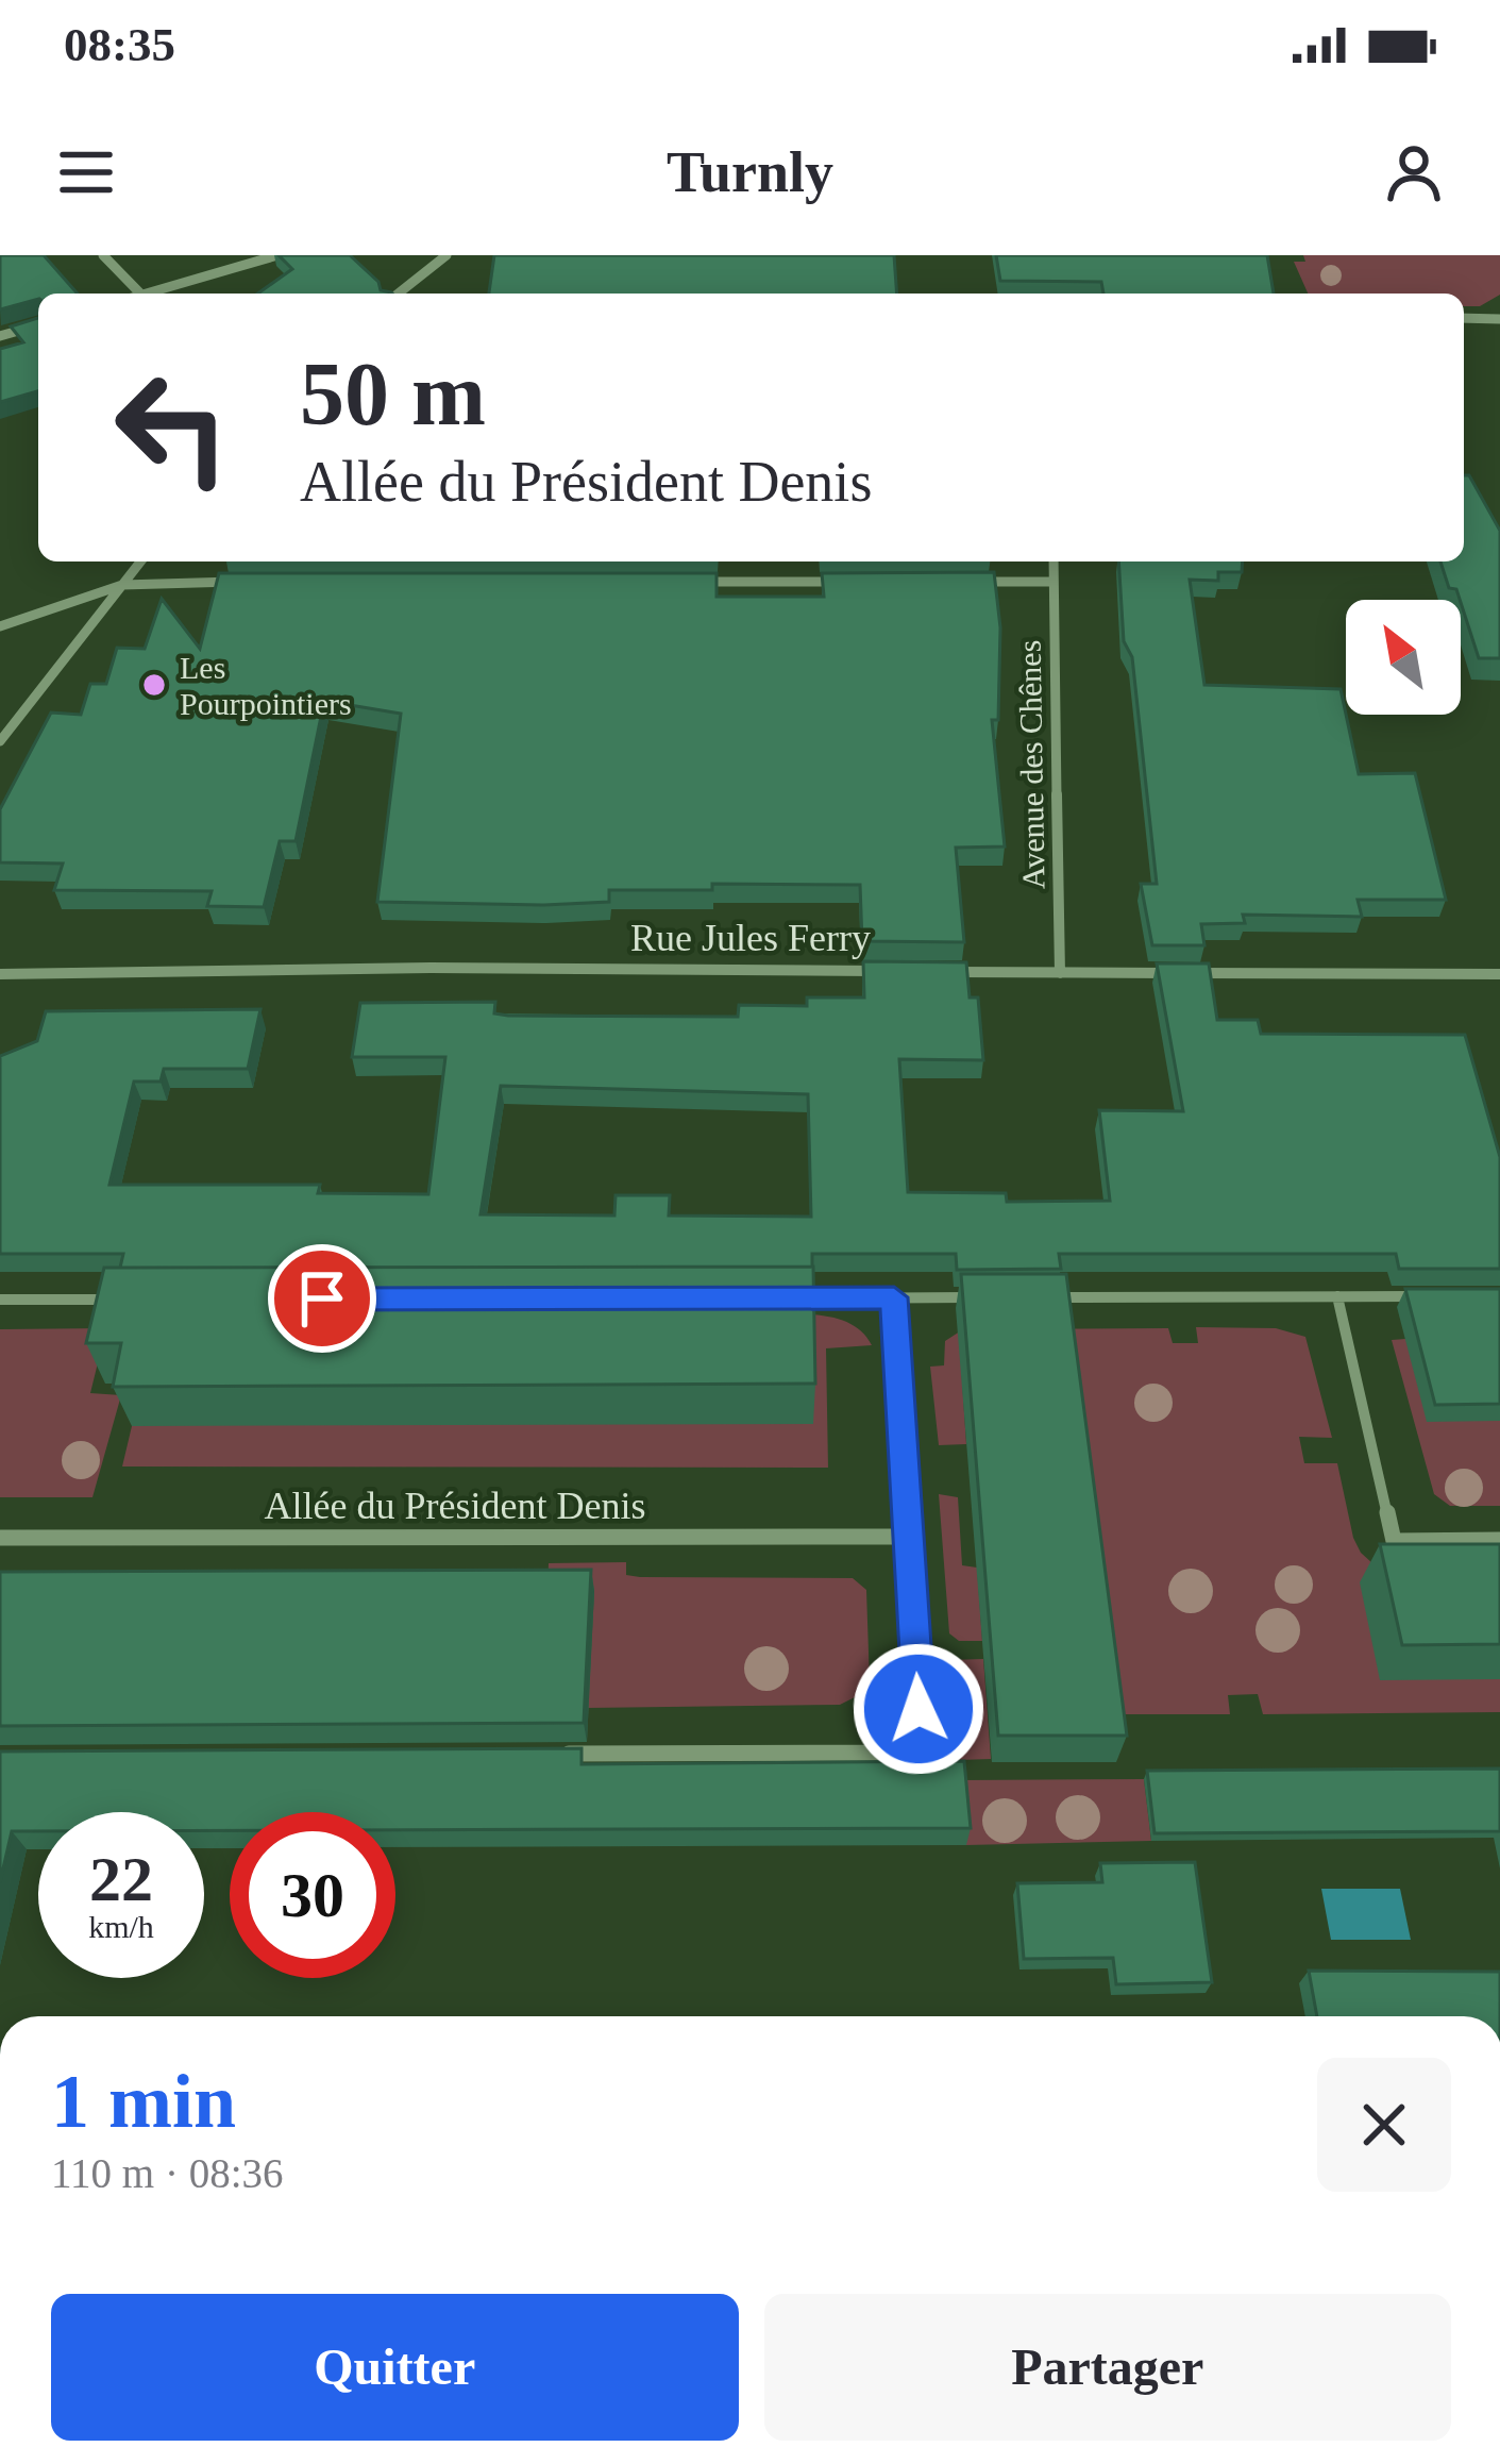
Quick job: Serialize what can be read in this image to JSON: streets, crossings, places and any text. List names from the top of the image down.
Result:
{
  "streets": {
    "street": ["Avenue des Chênes", "Rue Jules Ferry", "Allée du Président Denis"]
  },
  "places": ["Les Pourpointiers"],
  "north": "top left",
  "page": {
    "status": "08:35",
    "header": "Turnly",
    "turn": ["50 m", "Allée du Président Denis"],
    "speed": "22 km/h",
    "limit": "30",
    "heading": ["1 min", "110 m · 08:36"],
    "buttons": ["Quitter", "Partager"]
  }
}
